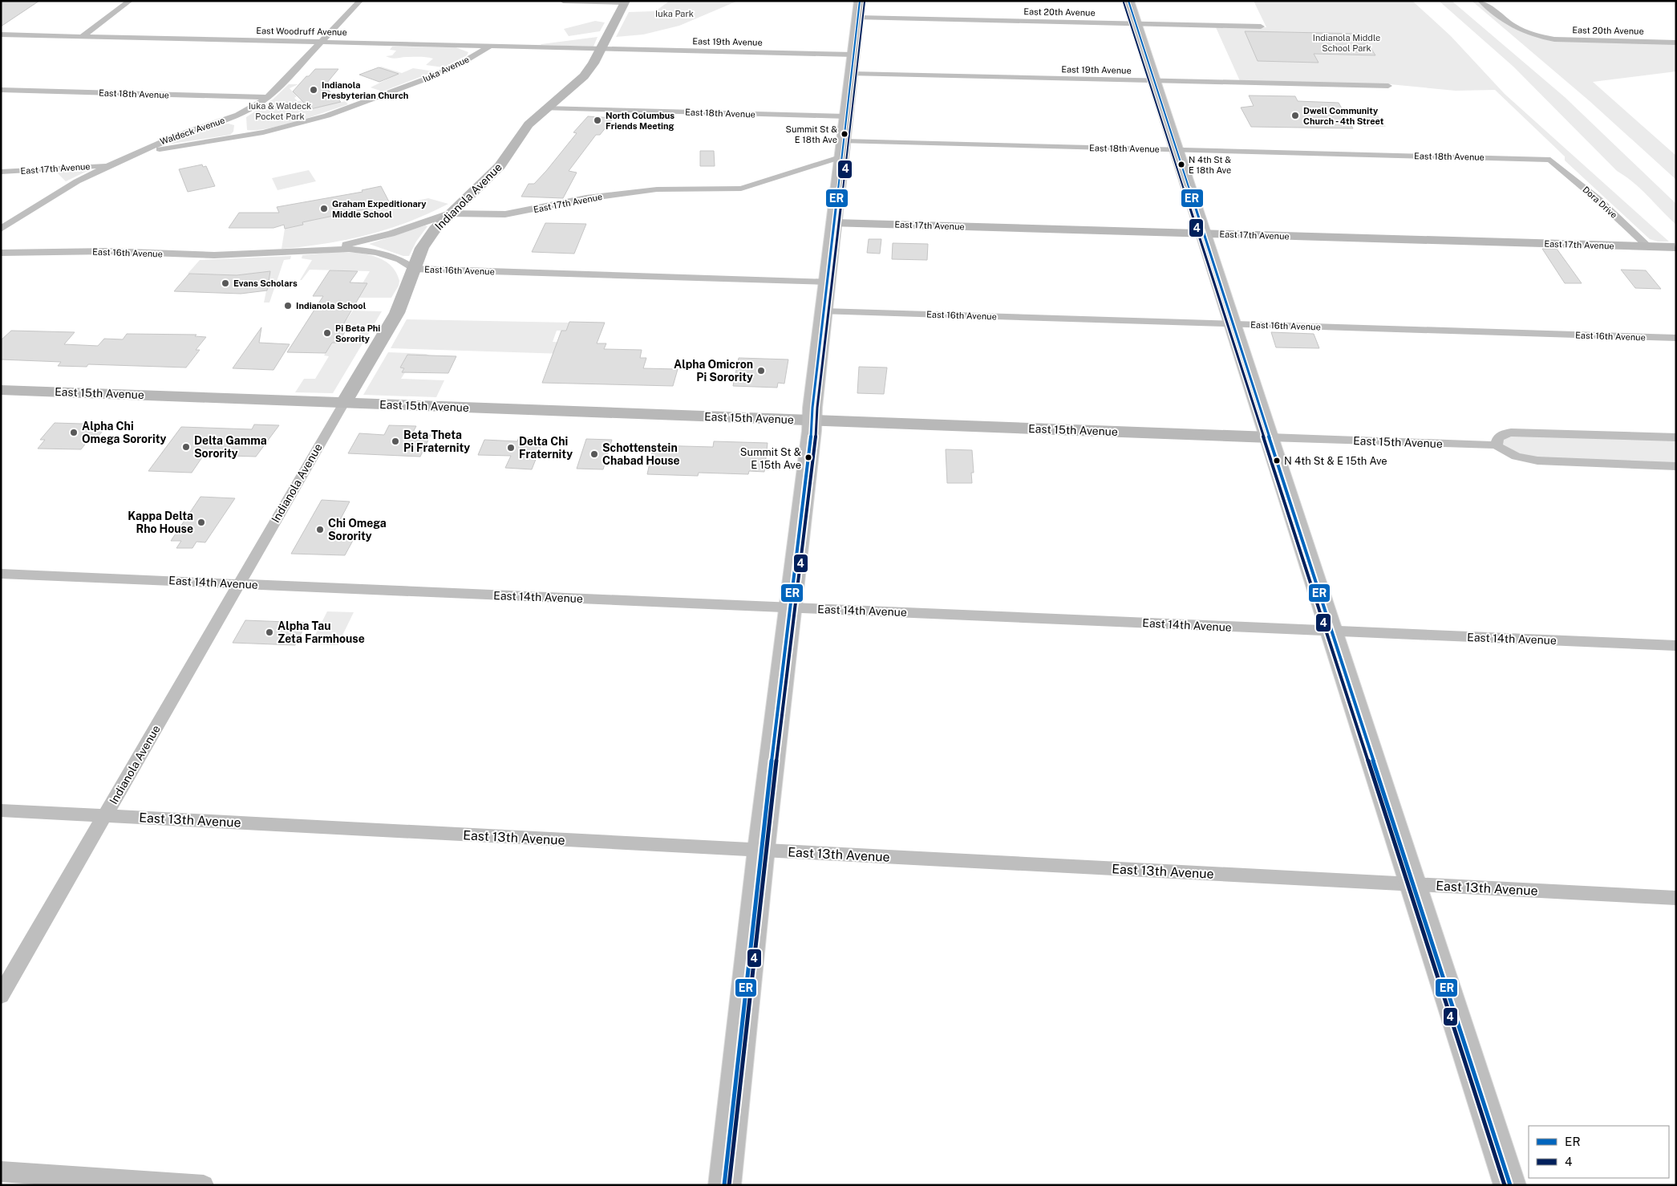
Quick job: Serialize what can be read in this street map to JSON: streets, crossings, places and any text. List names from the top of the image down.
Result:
{
  "streets": {
    "street": [
      "East 20th Avenue",
      "East Woodruff Avenue",
      "East 19th Avenue",
      "Iuka Avenue",
      "East 18th Avenue",
      "Waldeck Avenue",
      "East 17th Avenue",
      "Indianola Avenue",
      "Dora Drive",
      "East 16th Avenue",
      "East 15th Avenue",
      "East 14th Avenue",
      "East 13th Avenue"
    ]
  },
  "crossings": [
    ["East Woodruff Avenue", "East 19th Avenue"],
    ["East Woodruff Avenue", "Iuka Avenue"],
    ["East Woodruff Avenue", "Waldeck Avenue"],
    ["East Woodruff Avenue", "Indianola Avenue"],
    ["East 19th Avenue", "Indianola Avenue"],
    ["Iuka Avenue", "Waldeck Avenue"],
    ["East 18th Avenue", "Waldeck Avenue"],
    ["East 18th Avenue", "East 17th Avenue"],
    ["East 18th Avenue", "Indianola Avenue"],
    ["East 18th Avenue", "Dora Drive"],
    ["Waldeck Avenue", "East 17th Avenue"],
    ["Waldeck Avenue", "East 16th Avenue"],
    ["East 17th Avenue", "Indianola Avenue"],
    ["East 17th Avenue", "Dora Drive"],
    ["East 17th Avenue", "East 16th Avenue"],
    ["Indianola Avenue", "East 16th Avenue"],
    ["Indianola Avenue", "East 15th Avenue"],
    ["Indianola Avenue", "East 14th Avenue"],
    ["Indianola Avenue", "East 13th Avenue"]
  ],
  "parks": ["Iuka Park", "Indianola Middle School Park", "Iuka & Waldeck Pocket Park"],
  "places": [
    "Indianola Presbyterian Church",
    "Dwell Community Church - 4th Street",
    "North Columbus Friends Meeting",
    "Summit St & E 18th Ave",
    "N 4th St & E 18th Ave",
    "Graham Expeditionary Middle School",
    "Evans Scholars",
    "Indianola School",
    "Pi Beta Phi Sorority",
    "Alpha Omicron Pi Sorority",
    "Alpha Chi Omega Sorority",
    "Beta Theta Pi Fraternity",
    "Delta Gamma Sorority",
    "Delta Chi Fraternity",
    "Schottenstein Chabad House",
    "Summit St & E 15th Ave",
    "N 4th St & E 15th Ave",
    "Kappa Delta Rho House",
    "Chi Omega Sorority",
    "Alpha Tau Zeta Farmhouse"
  ],
  "lines": ["transit line ER", "transit line 4"],
  "legend": ["ER", "4"]
}
